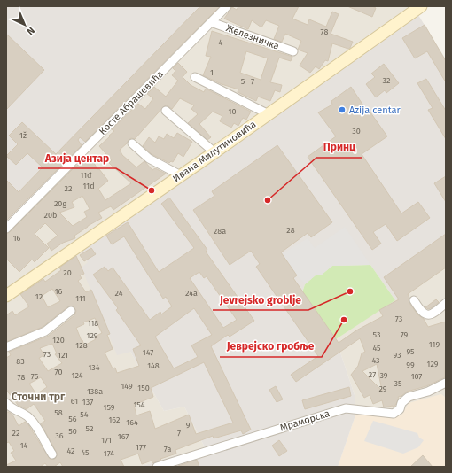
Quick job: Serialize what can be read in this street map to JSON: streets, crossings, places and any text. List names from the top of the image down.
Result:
{
  "streets": {
    "street": [
      "Железничка",
      "Косте Абрашевића",
      "Ивана Милутиновића",
      "Мраморска"
    ]
  },
  "crossings": [
    ["Железничка", "Косте Абрашевића"]
  ],
  "districts": ["Сточни трг"],
  "places": [
    "Azija centar",
    "Азија центар",
    "Принц",
    "Jevrejsko groblje",
    "Јеврејско гробље"
  ],
  "house_numbers": [
    "78",
    "4",
    "1",
    "32",
    "5",
    "7",
    "10",
    "30",
    "1ž",
    "11đ",
    "11d",
    "22",
    "20g",
    "20b",
    "28",
    "28a",
    "16",
    "20",
    "16",
    "24",
    "24a",
    "12",
    "111",
    "73",
    "118",
    "53",
    "79",
    "129",
    "120",
    "119",
    "128",
    "45",
    "95",
    "147",
    "73",
    "121",
    "93",
    "43",
    "83",
    "129",
    "99",
    "148",
    "134",
    "70",
    "27",
    "124",
    "39",
    "75",
    "107",
    "78",
    "35",
    "149",
    "150",
    "29",
    "138a",
    "61",
    "137",
    "154",
    "159",
    "58",
    "54",
    "56",
    "162",
    "164",
    "9",
    "52",
    "50",
    "22",
    "7",
    "36",
    "167",
    "171",
    "14",
    "177",
    "7a",
    "42",
    "45",
    "174"
  ],
  "north": "bottom right"
}
